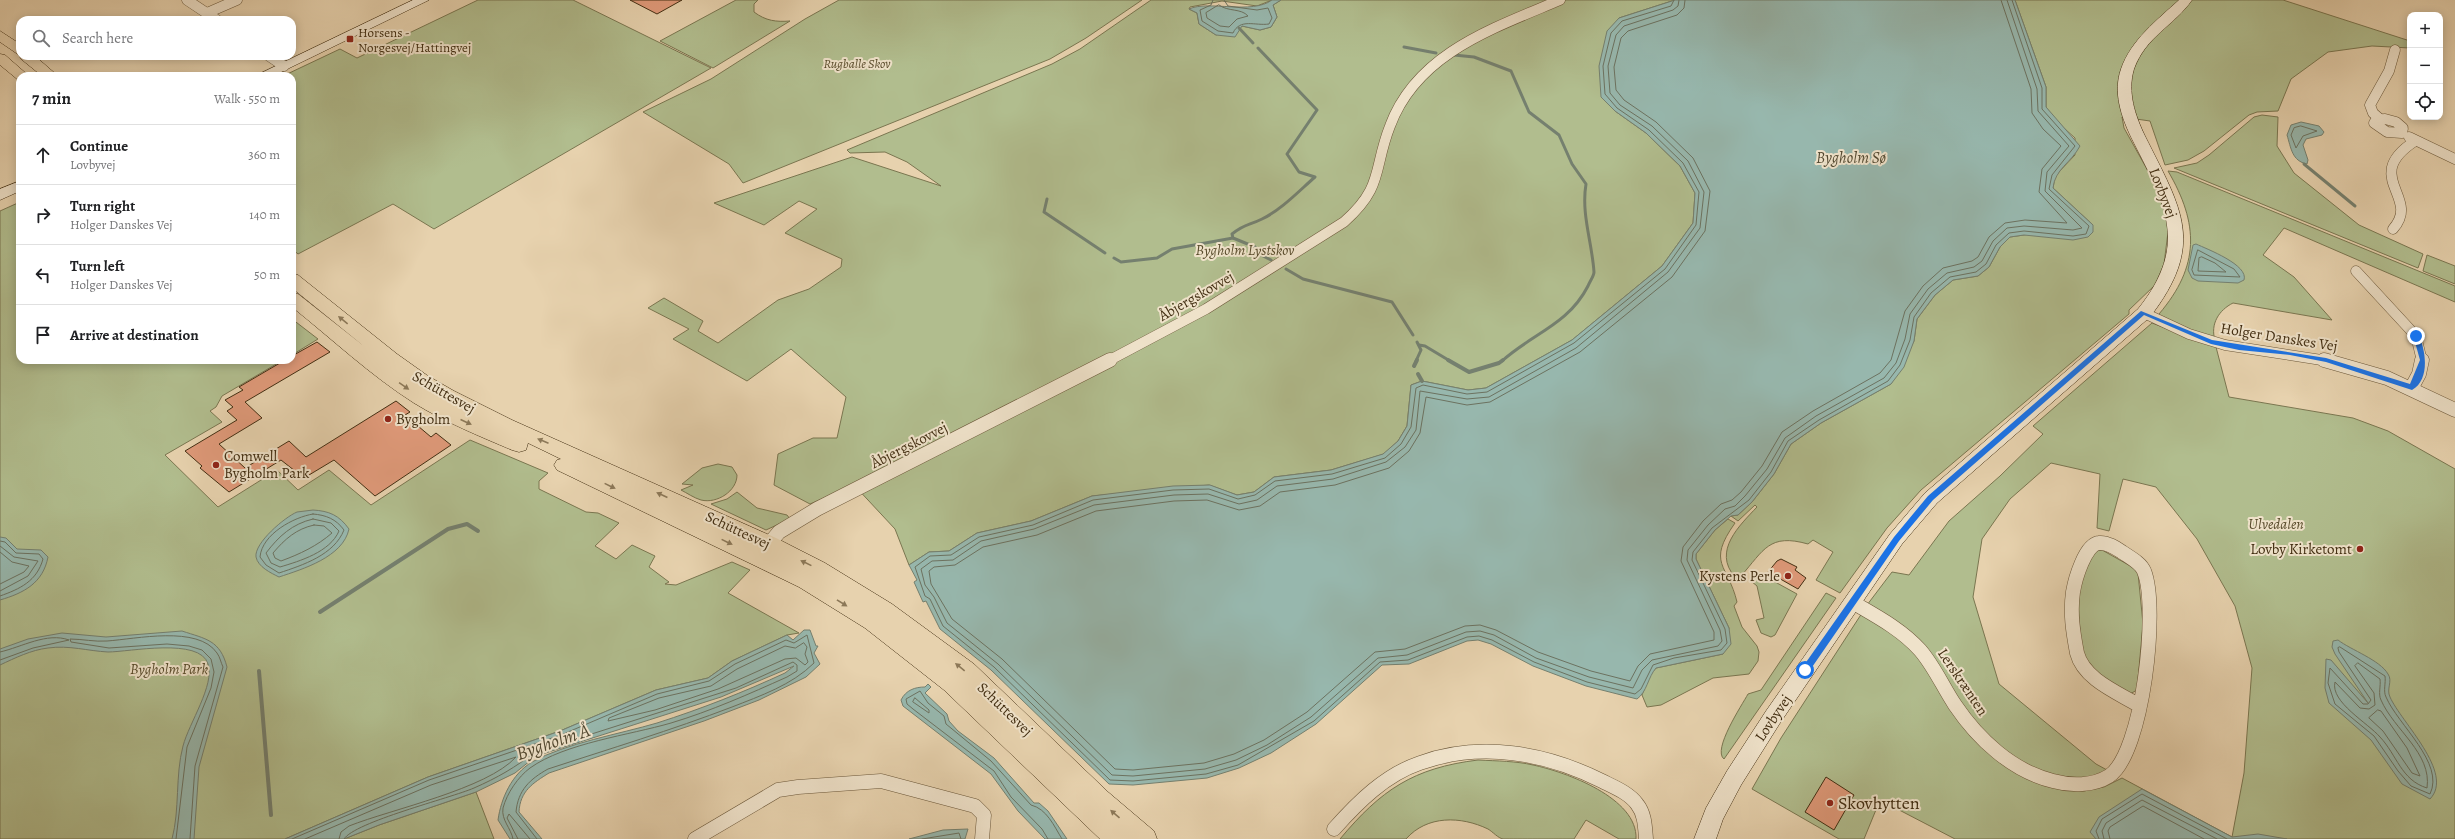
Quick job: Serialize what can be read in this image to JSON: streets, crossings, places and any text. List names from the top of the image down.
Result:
{
  "streets": {
    "main road": ["Schüttesvej"],
    "street": [
      "Lovbyvej",
      "Åbjergskovvej",
      "Holger Danskes Vej",
      "Lerskrænten"
    ]
  },
  "crossings": [
    ["Lovbyvej", "Holger Danskes Vej"],
    ["Lovbyvej", "Lerskrænten"],
    ["Åbjergskovvej", "Schüttesvej"]
  ],
  "water": ["Bygholm Sø", "Bygholm Å"],
  "parks": [
    "Rugballe Skov",
    "Bygholm Lystskov",
    "Ulvedalen",
    "Bygholm Park"
  ],
  "places": {
    "transit": ["Horsens - Norgesvej/Hattingvej"],
    "other": [
      "Bygholm",
      "Comwell Bygholm Park",
      "Lovby Kirketomt",
      "Kystens Perle",
      "Skovhytten"
    ]
  },
  "page": {
    "map_buttons": ["+", "−"],
    "search": "Search here",
    "heading": ["7 min", "Walk · 550 m"],
    "list": [
      ["Continue", "Lovbyvej", "360 m"],
      ["Turn right", "Holger Danskes Vej", "140 m"],
      ["Turn left", "Holger Danskes Vej", "50 m"],
      "Arrive at destination"
    ]
  }
}
